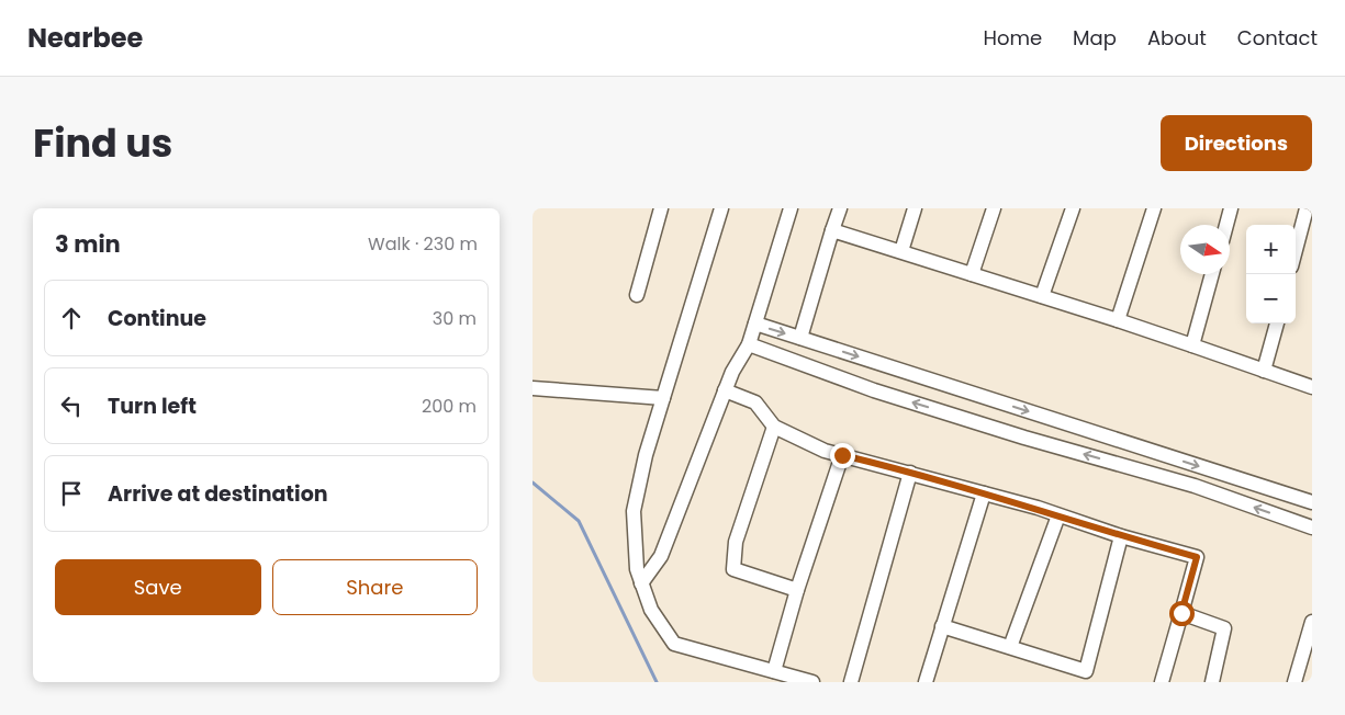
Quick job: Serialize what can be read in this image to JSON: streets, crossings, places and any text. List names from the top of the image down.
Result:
{
  "north": "right",
  "page": {
    "header": "Nearbee",
    "nav": [
      "Home",
      "Map",
      "About",
      "Contact"
    ],
    "title": "Find us",
    "buttons": [
      "Directions",
      ["Save", "Share"]
    ],
    "heading": ["3 min", "Walk · 230 m"],
    "map_buttons": ["+", "−"],
    "list": [
      ["Continue", "30 m"],
      ["Turn left", "200 m"],
      "Arrive at destination"
    ]
  }
}
